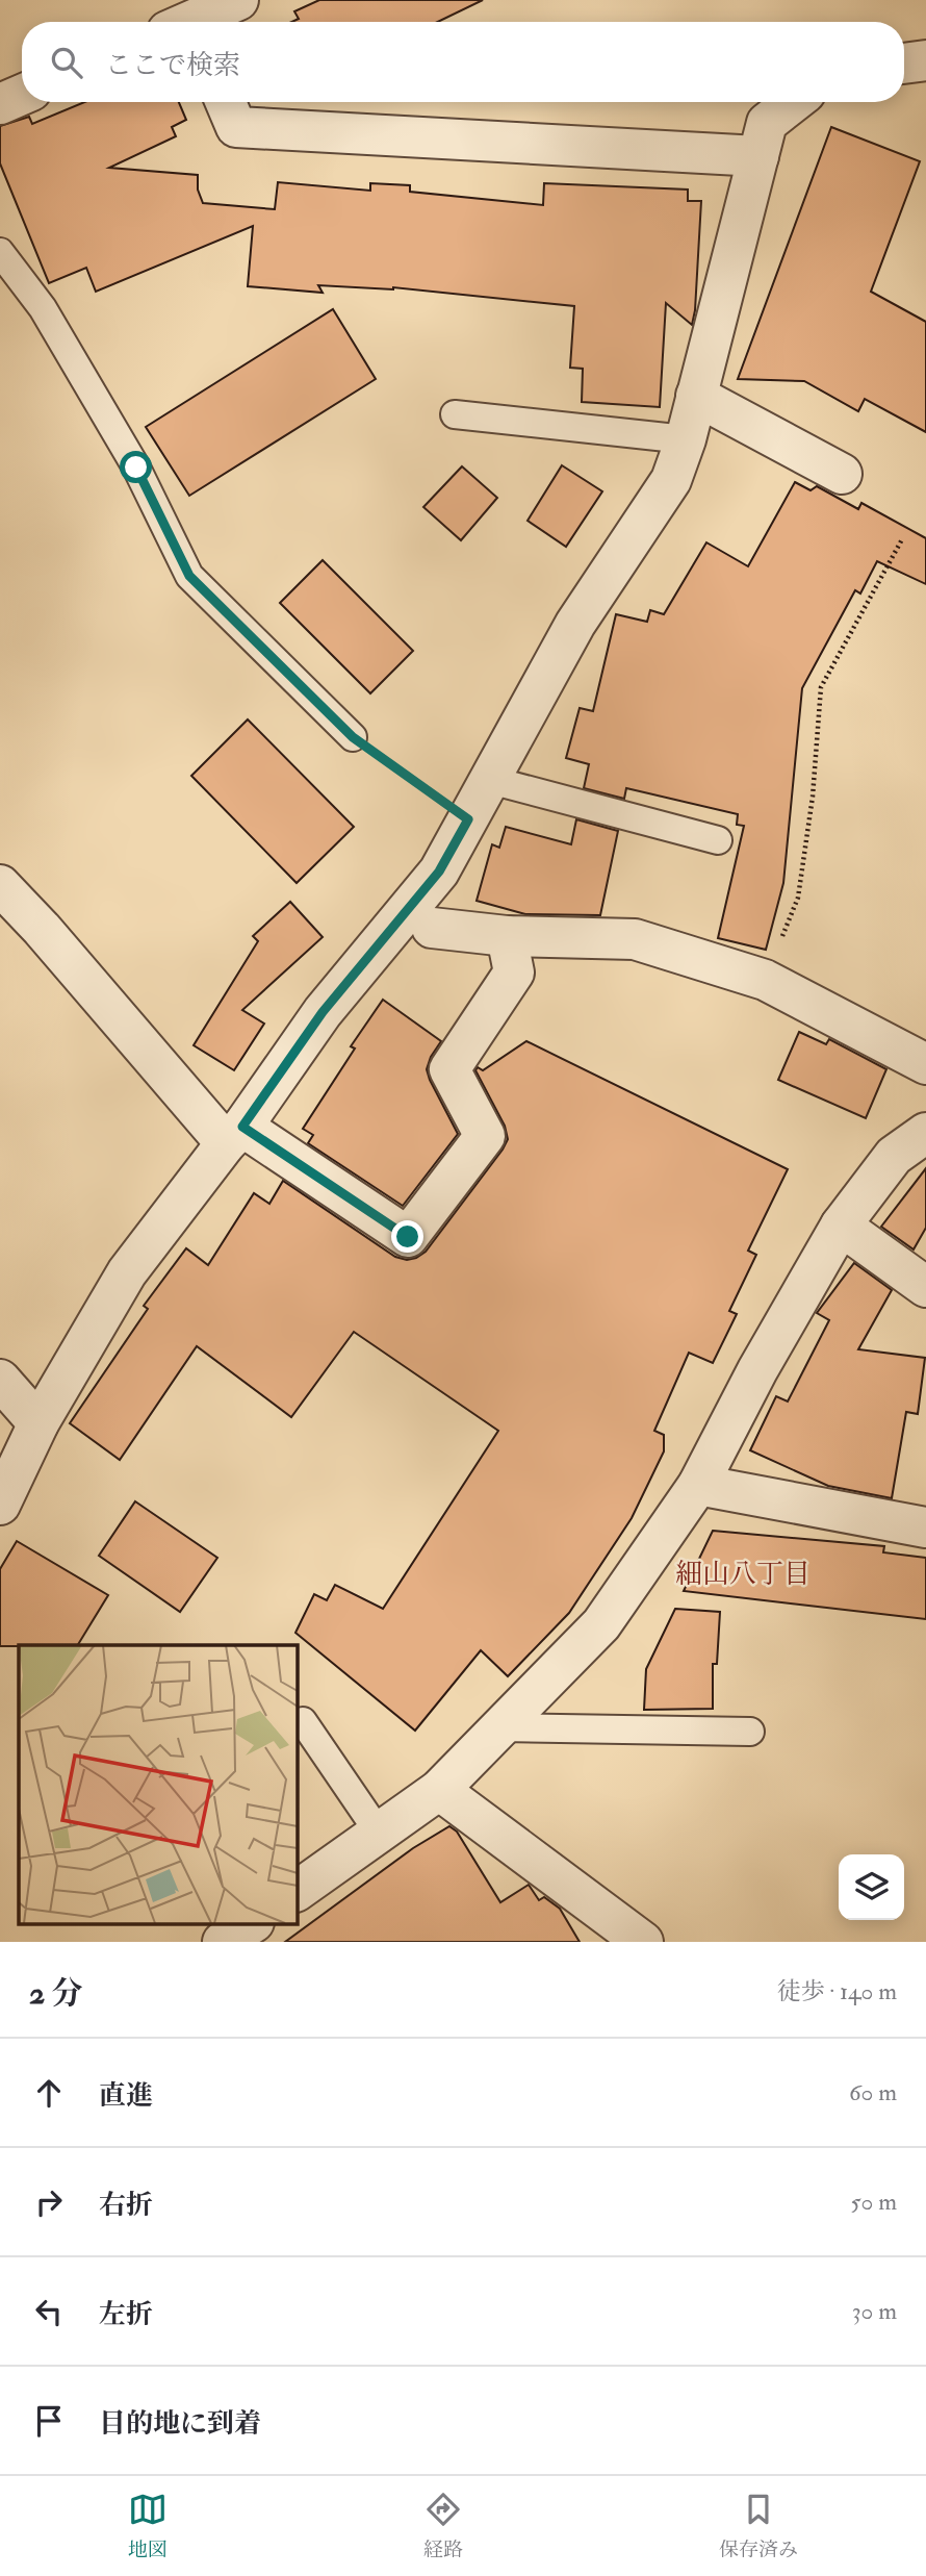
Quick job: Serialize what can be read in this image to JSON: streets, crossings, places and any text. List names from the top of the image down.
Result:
{
  "districts": ["細山八丁目"],
  "page": {
    "search": "ここで検索",
    "heading": ["2 分", "徒歩 · 140 m"],
    "list": [
      ["直進", "60 m"],
      ["右折", "50 m"],
      ["左折", "30 m"],
      "目的地に到着"
    ],
    "nav": ["地図", "経路", "保存済み"]
  }
}
